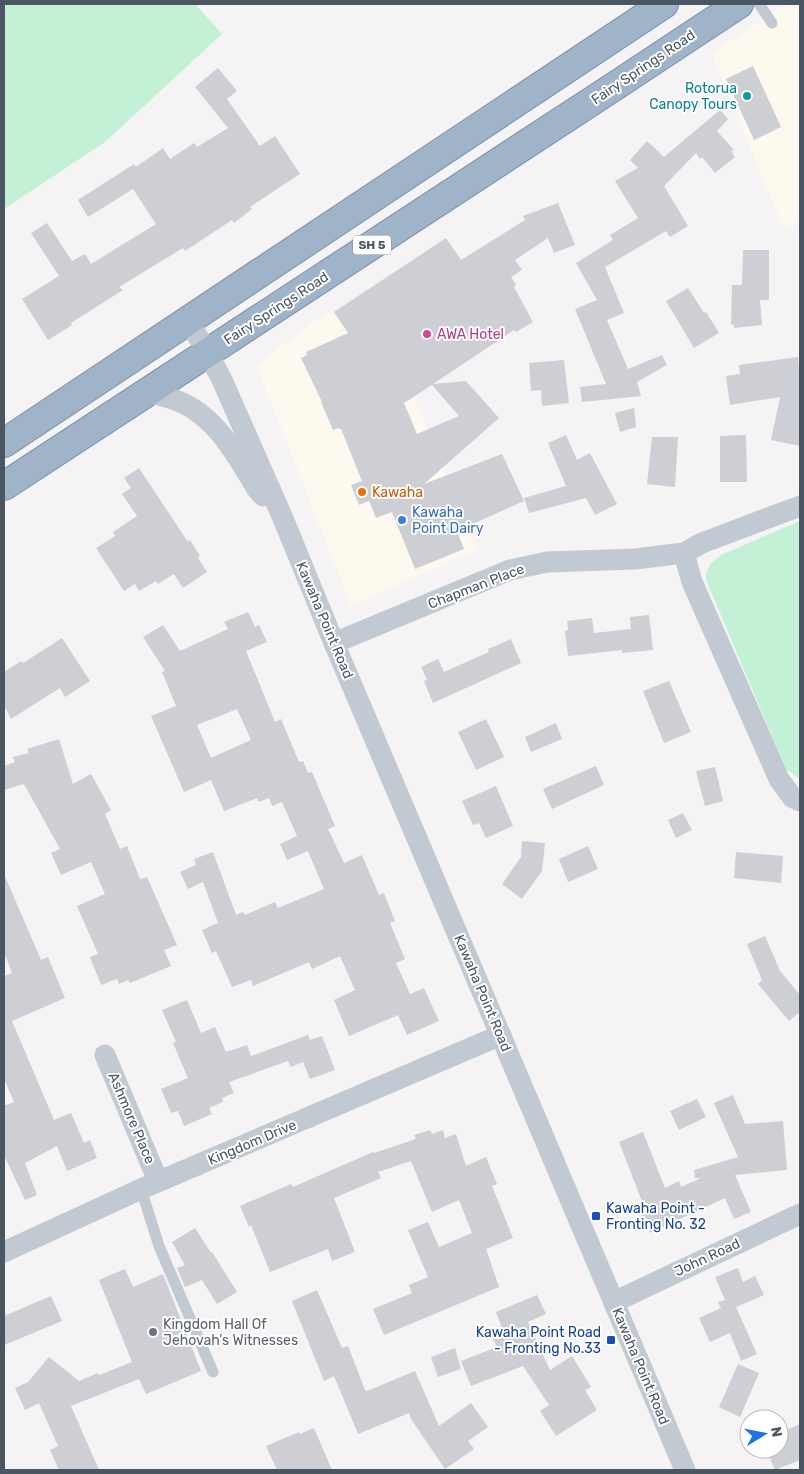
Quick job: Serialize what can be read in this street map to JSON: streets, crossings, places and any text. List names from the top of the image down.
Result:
{
  "streets": {
    "highway": ["Fairy Springs Road", "SH 5"],
    "street": [
      "Chapman Place",
      "Kawaha Point Road",
      "Ashmore Place",
      "Kingdom Drive",
      "John Road"
    ]
  },
  "crossings": [
    ["Fairy Springs Road", "Kawaha Point Road"],
    ["Chapman Place", "Kawaha Point Road"],
    ["Kawaha Point Road", "Kingdom Drive"],
    ["Kawaha Point Road", "John Road"],
    ["Ashmore Place", "Kingdom Drive"]
  ],
  "places": {
    "other": [
      "Rotorua Canopy Tours",
      "AWA Hotel",
      "Kawaha",
      "Kawaha Point Dairy",
      "Kingdom Hall Of Jehovah's Witnesses"
    ],
    "transit": ["Kawaha Point - Fronting No. 32", "Kawaha Point Road - Fronting No.33"]
  },
  "north": "right"
}
